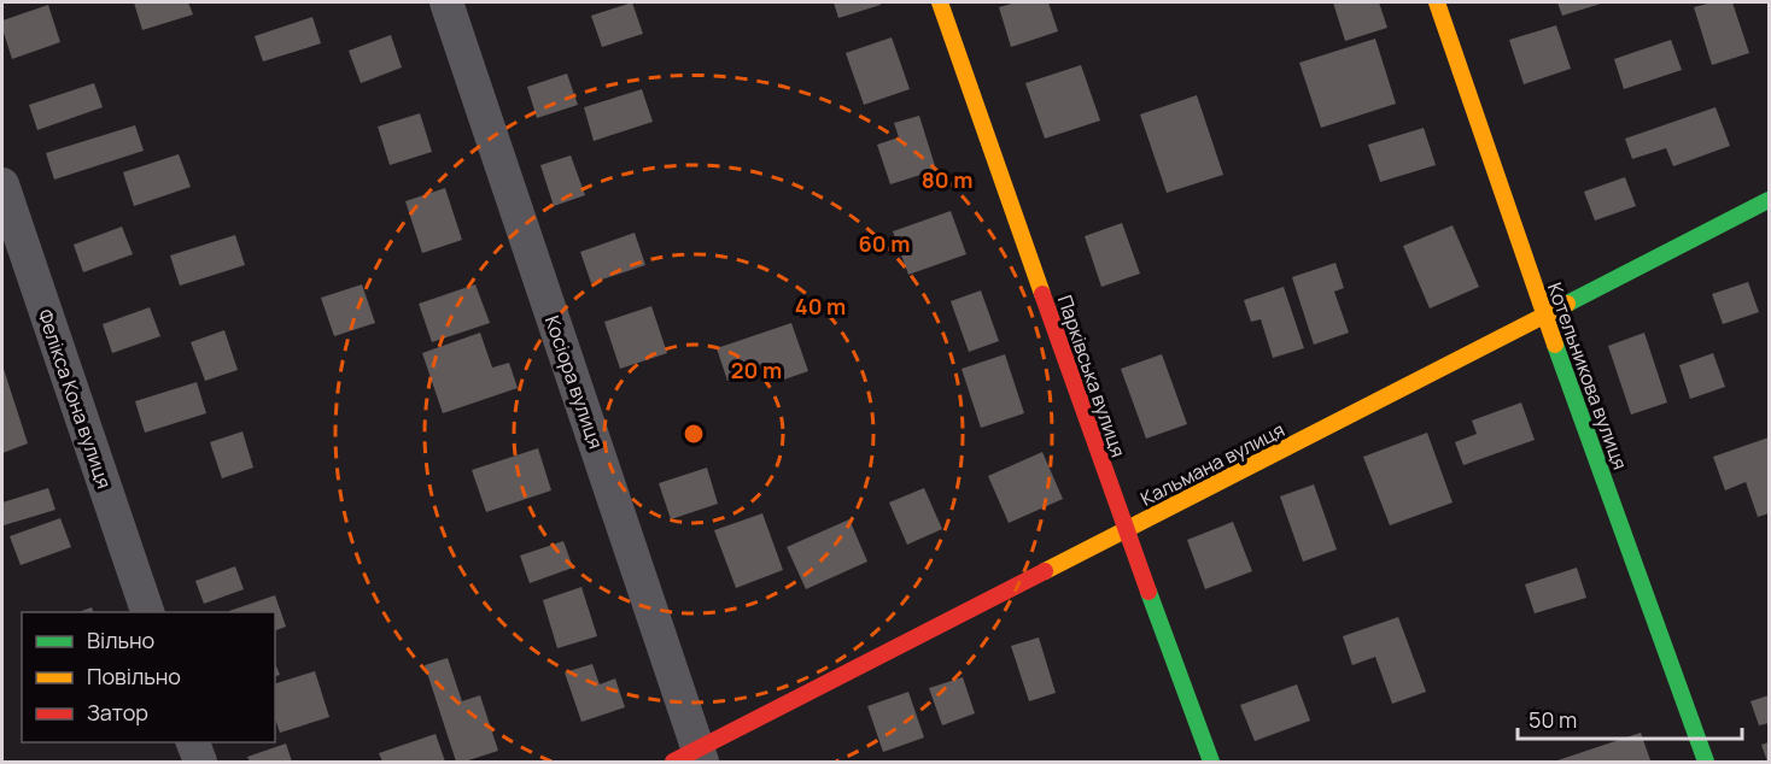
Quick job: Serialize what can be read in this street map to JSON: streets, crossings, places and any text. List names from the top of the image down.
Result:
{
  "streets": {
    "street": [
      "Парківська вулиця",
      "Котельникова вулиця",
      "Косіора вулиця",
      "Фелікса Кона вулиця",
      "Кальмана вулиця"
    ]
  },
  "crossings": [
    ["Парківська вулиця", "Кальмана вулиця"],
    ["Котельникова вулиця", "Кальмана вулиця"],
    ["Косіора вулиця", "Кальмана вулиця"]
  ],
  "legend": ["Вільно", "Повільно", "Затор"],
  "scale_bar": "50 m",
  "rings": [
    "80 m",
    "60 m",
    "40 m",
    "20 m"
  ]
}
